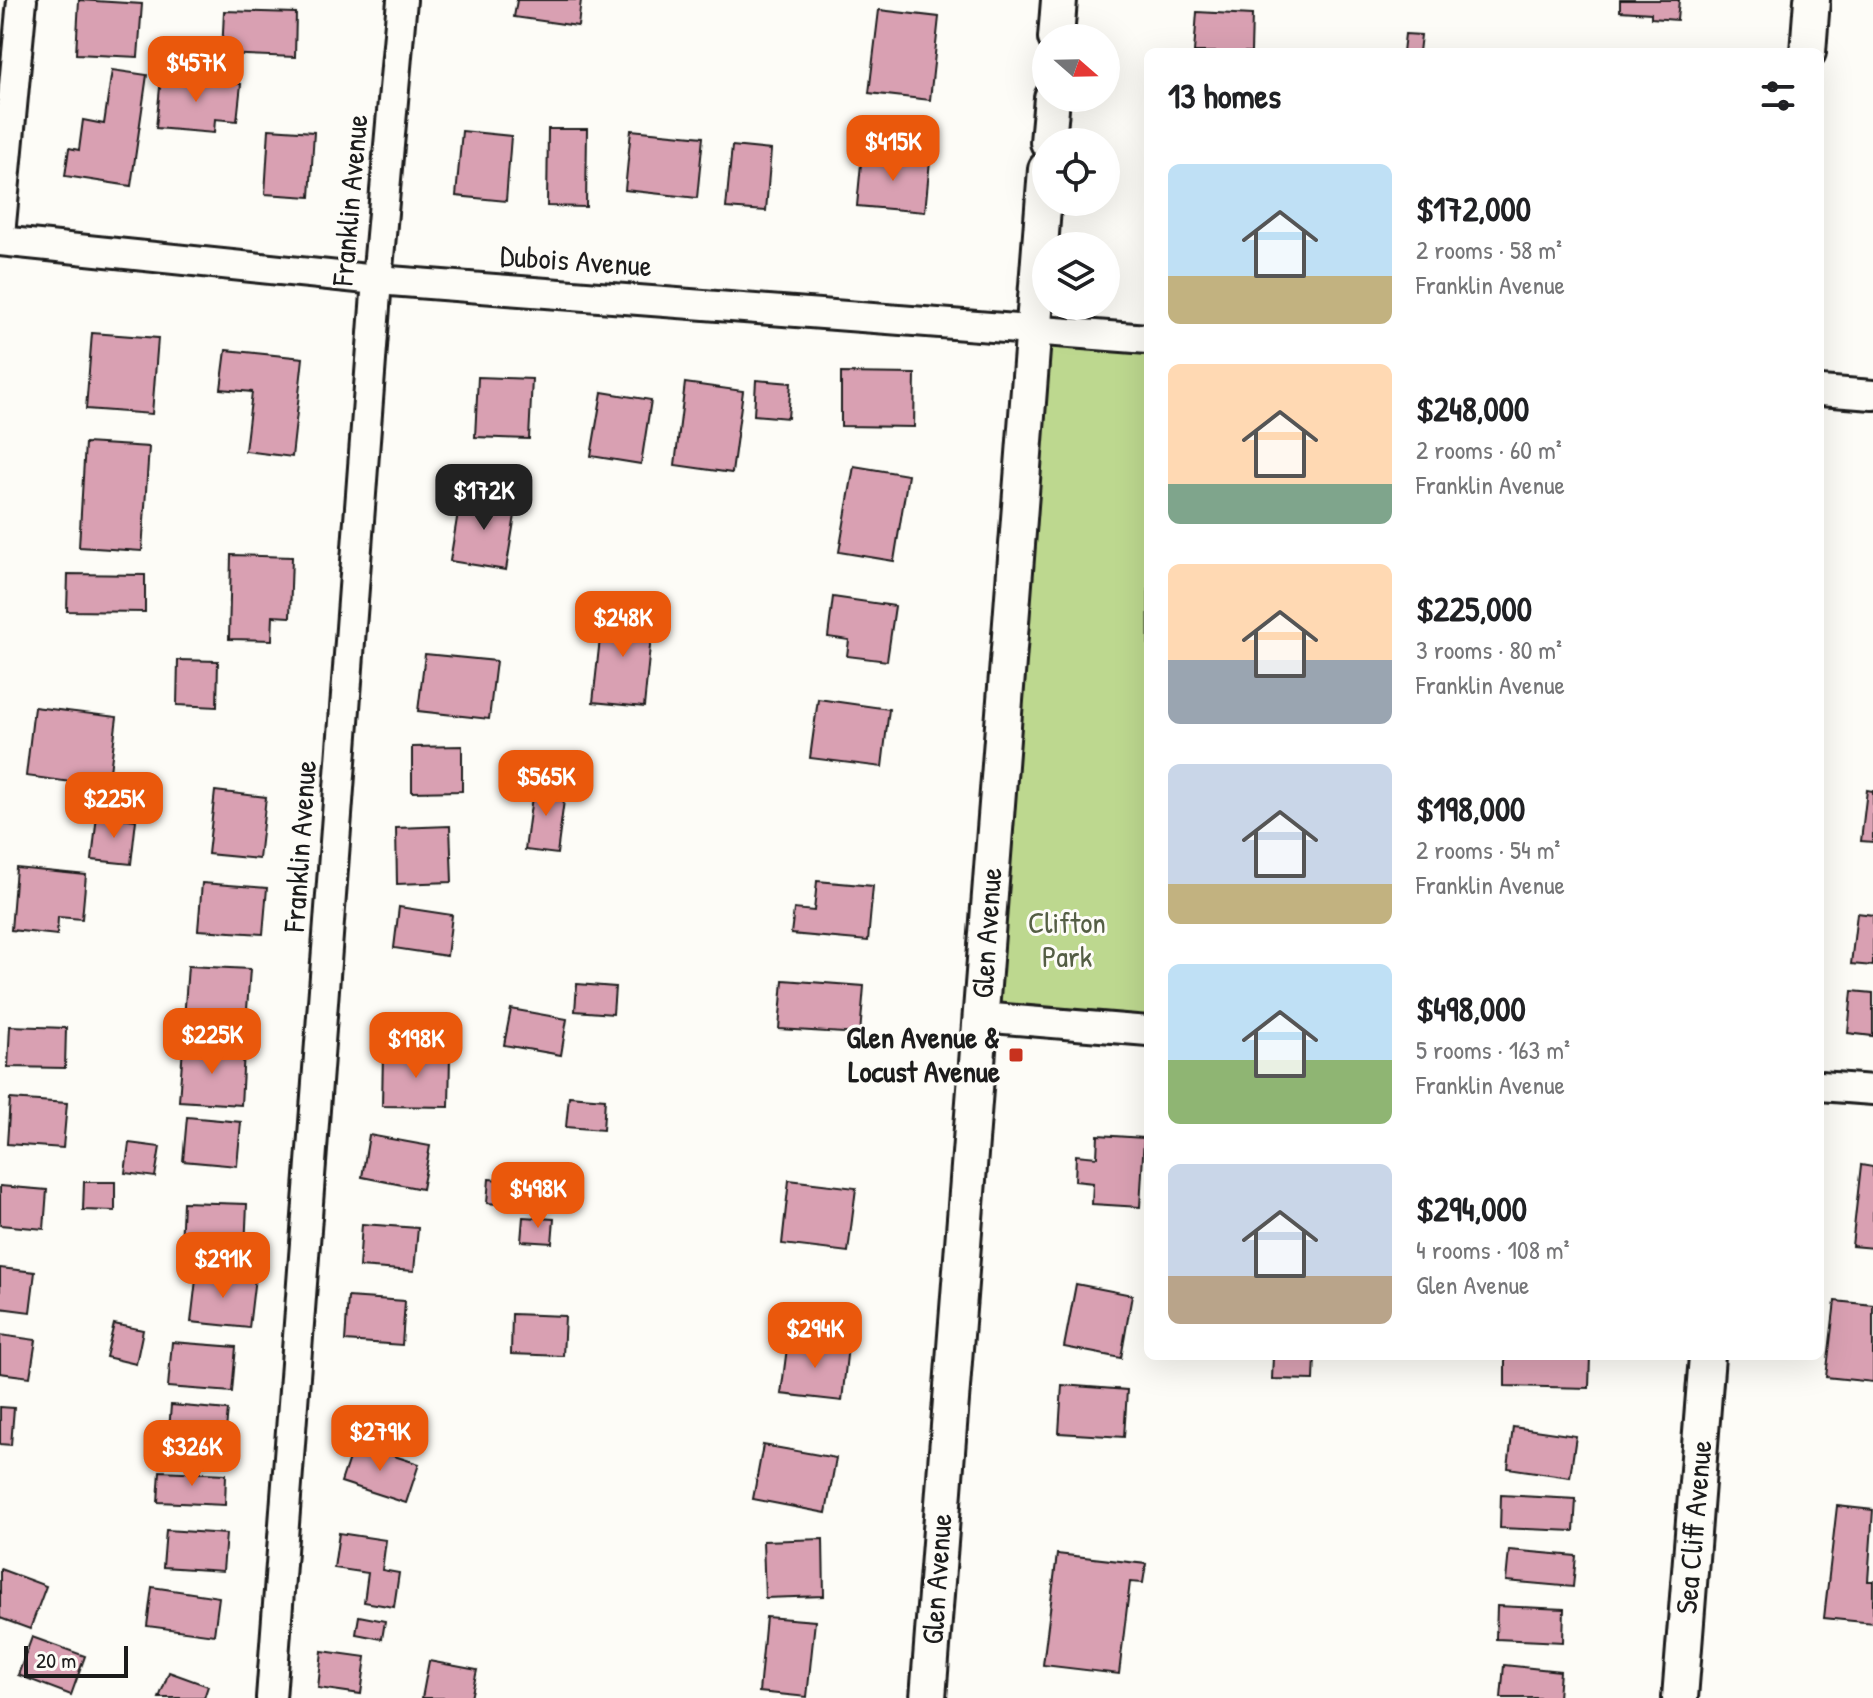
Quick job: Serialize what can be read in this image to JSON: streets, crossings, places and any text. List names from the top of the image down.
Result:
{
  "streets": {
    "street": [
      "Franklin Avenue",
      "Dubois Avenue",
      "Glen Avenue",
      "Sea Cliff Avenue"
    ]
  },
  "crossings": [
    ["Franklin Avenue", "Dubois Avenue"],
    ["Dubois Avenue", "Glen Avenue"]
  ],
  "parks": ["Clifton Park"],
  "places": {
    "transit": ["Glen Avenue & Locust Avenue"]
  },
  "scale_bar": "20 m",
  "north": "right",
  "page": {
    "price": [
      "$457K",
      "$415K",
      "$172K",
      "$248K",
      "$565K",
      "$225K",
      "$225K",
      "$198K",
      "$498K",
      "$291K",
      "$294K",
      "$279K",
      "$326K"
    ],
    "heading": "13 homes",
    "list": [
      {
        "name": "$172,000",
        "note": "2 rooms · 58 m² · Franklin Avenue"
      },
      {
        "name": "$248,000",
        "note": "2 rooms · 60 m² · Franklin Avenue"
      },
      {
        "name": "$225,000",
        "note": "3 rooms · 80 m² · Franklin Avenue"
      },
      {
        "name": "$198,000",
        "note": "2 rooms · 54 m² · Franklin Avenue"
      },
      {
        "name": "$498,000",
        "note": "5 rooms · 163 m² · Franklin Avenue"
      },
      {
        "name": "$294,000",
        "note": "4 rooms · 108 m² · Glen Avenue"
      }
    ],
    "scale": "20 m"
  }
}
